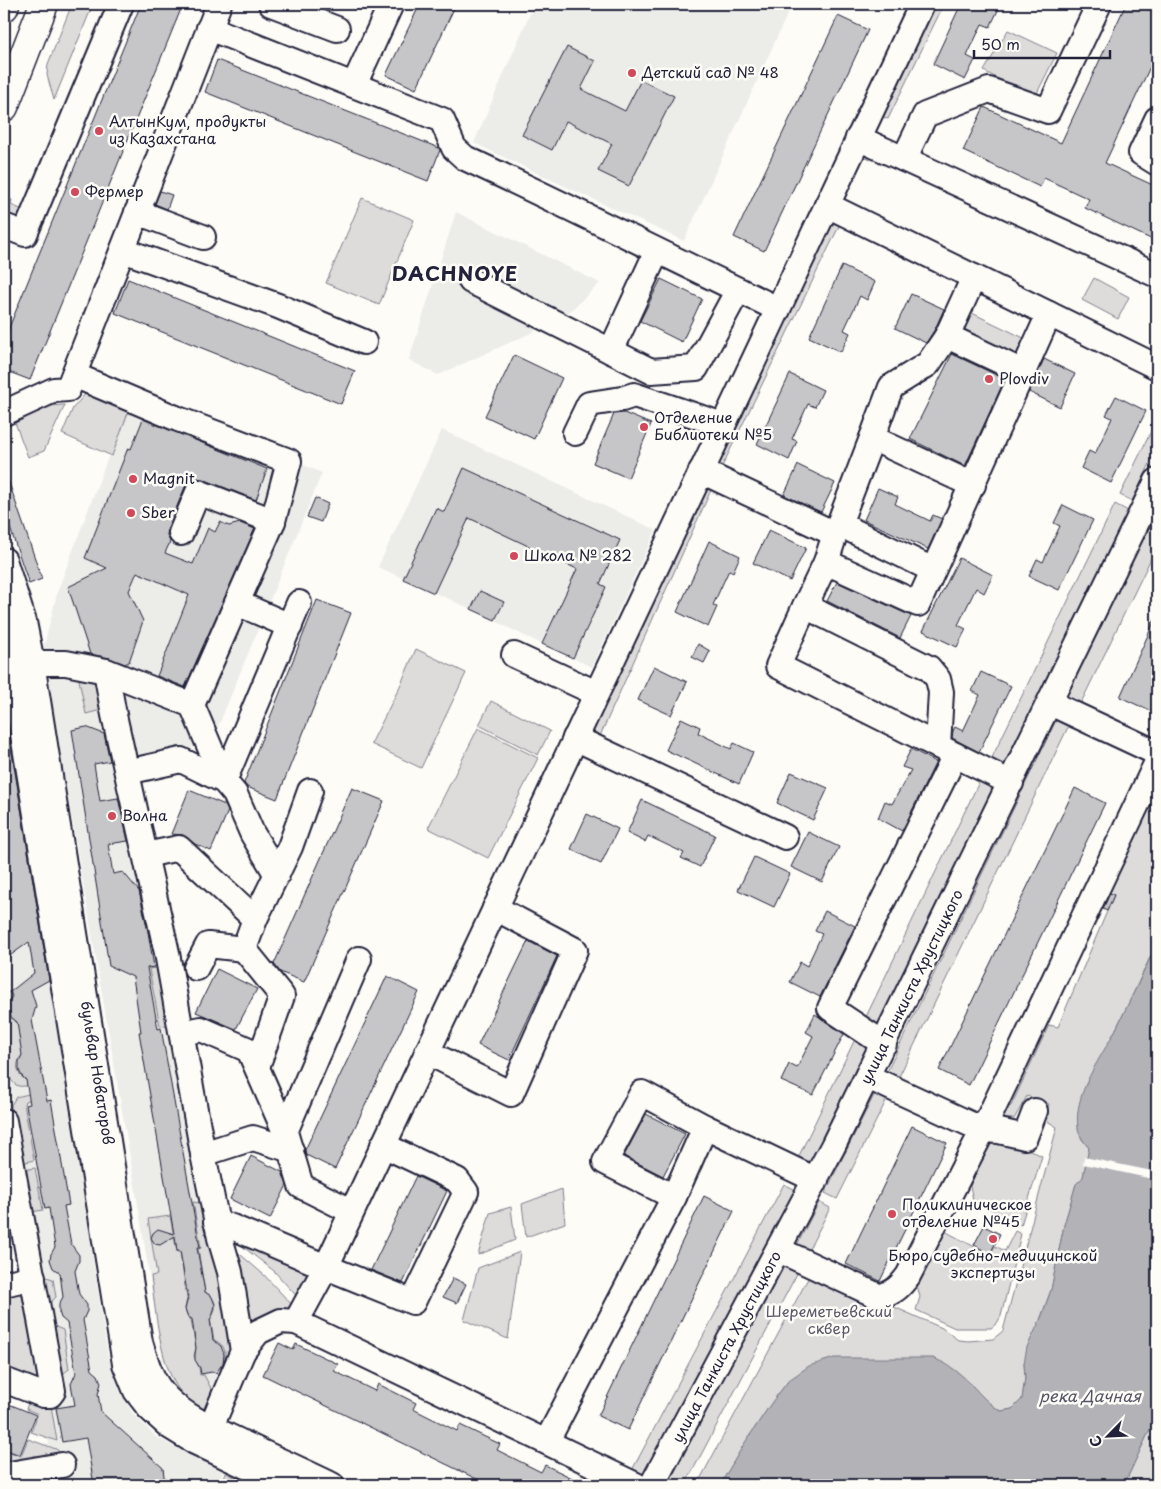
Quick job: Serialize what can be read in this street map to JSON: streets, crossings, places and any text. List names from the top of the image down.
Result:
{
  "streets": {
    "street": ["улица Танкиста Хрустицкого", "бульвар Новаторов"]
  },
  "districts": ["DACHNOYE"],
  "water": ["река Дачная"],
  "parks": ["Шереметьевский сквер"],
  "places": [
    "Детский сад № 48",
    "АлтынКум, продукты из Казахстана",
    "Фермер",
    "Plovdiv",
    "Отделение Библиотеки №5",
    "Magnit",
    "Sber",
    "Школа № 282",
    "Волна",
    "Поликлиническое отделение №45",
    "Бюро судебно-медицинской экспертизы"
  ],
  "scale_bar": "50 m",
  "north": "bottom left"
}
